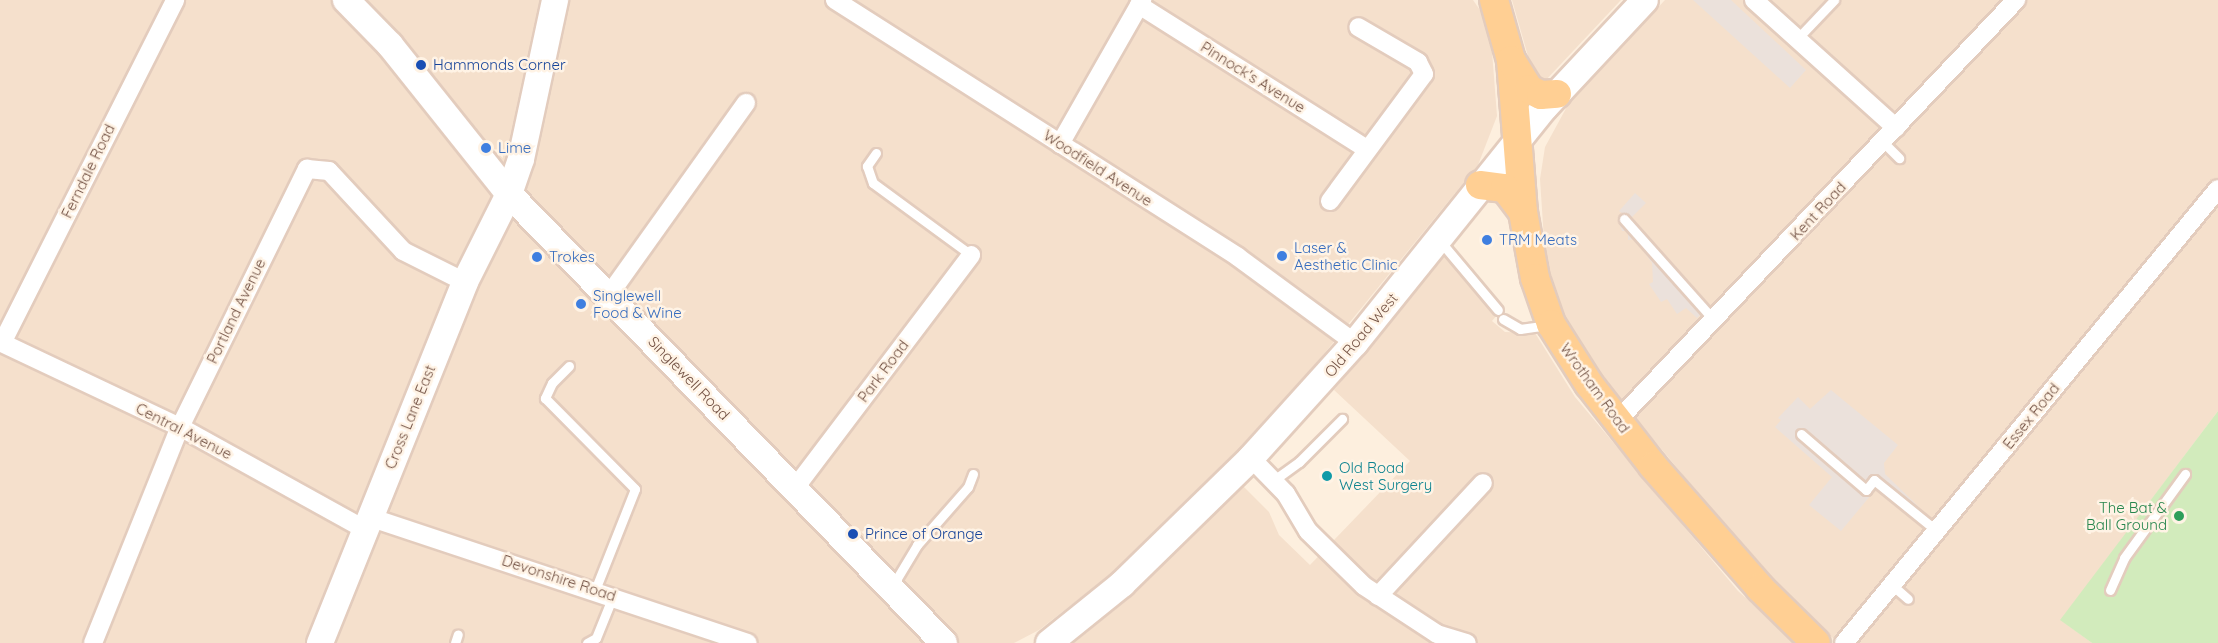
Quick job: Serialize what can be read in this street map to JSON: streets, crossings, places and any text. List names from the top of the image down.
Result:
{
  "streets": {
    "main road": ["Wrotham Road"],
    "street": [
      "Pinnock's Avenue",
      "Woodfield Avenue",
      "Ferndale Road",
      "Kent Road",
      "Portland Avenue",
      "Old Road West",
      "Park Road",
      "Singlewell Road",
      "Essex Road",
      "Cross Lane East",
      "Central Avenue",
      "Devonshire Road"
    ]
  },
  "crossings": [
    ["Woodfield Avenue", "Old Road West"],
    ["Ferndale Road", "Central Avenue"],
    ["Kent Road", "Wrotham Road"],
    ["Portland Avenue", "Cross Lane East"],
    ["Portland Avenue", "Central Avenue"],
    ["Old Road West", "Wrotham Road"],
    ["Park Road", "Singlewell Road"],
    ["Singlewell Road", "Cross Lane East"],
    ["Cross Lane East", "Central Avenue"],
    ["Cross Lane East", "Devonshire Road"],
    ["Central Avenue", "Devonshire Road"]
  ],
  "places": [
    "Hammonds Corner",
    "Lime",
    "TRM Meats",
    "Laser & Aesthetic Clinic",
    "Trokes",
    "Singlewell Food & Wine",
    "Old Road West Surgery",
    "The Bat & Ball Ground",
    "Prince of Orange"
  ]
}
